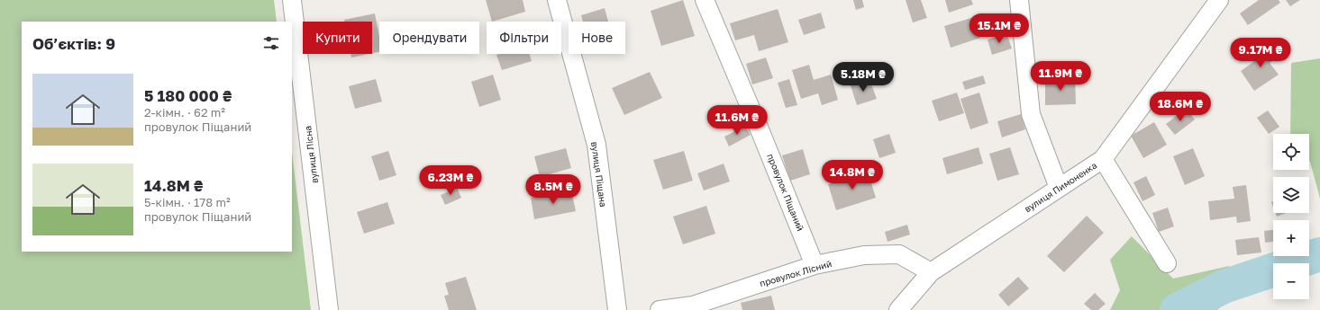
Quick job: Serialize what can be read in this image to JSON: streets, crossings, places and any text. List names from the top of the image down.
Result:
{
  "streets": {
    "street": [
      "вулиця Лісна",
      "вулиця Піщана",
      "вулиця Пимоненка",
      "провулок Піщаний",
      "провулок Лісний"
    ]
  },
  "crossings": [
    ["вулиця Пимоненка", "провулок Лісний"],
    ["провулок Піщаний", "провулок Лісний"]
  ],
  "page": {
    "price": [
      "15.1M ₴",
      "9.17M ₴",
      "11.9M ₴",
      "5.18M ₴",
      "18.6M ₴",
      "11.6M ₴",
      "14.8M ₴",
      "6.23M ₴",
      "8.5M ₴"
    ],
    "chip": [
      "Купити",
      "Орендувати",
      "Фільтри",
      "Нове"
    ],
    "heading": "Об’єктів: 9",
    "list": [
      {
        "name": "5 180 000 ₴",
        "note": "2-кімн. · 62 m² · провулок Піщаний"
      },
      {
        "name": "14.8M ₴",
        "note": "5-кімн. · 178 m² · провулок Піщаний"
      }
    ],
    "map_buttons": ["+", "−"]
  }
}
